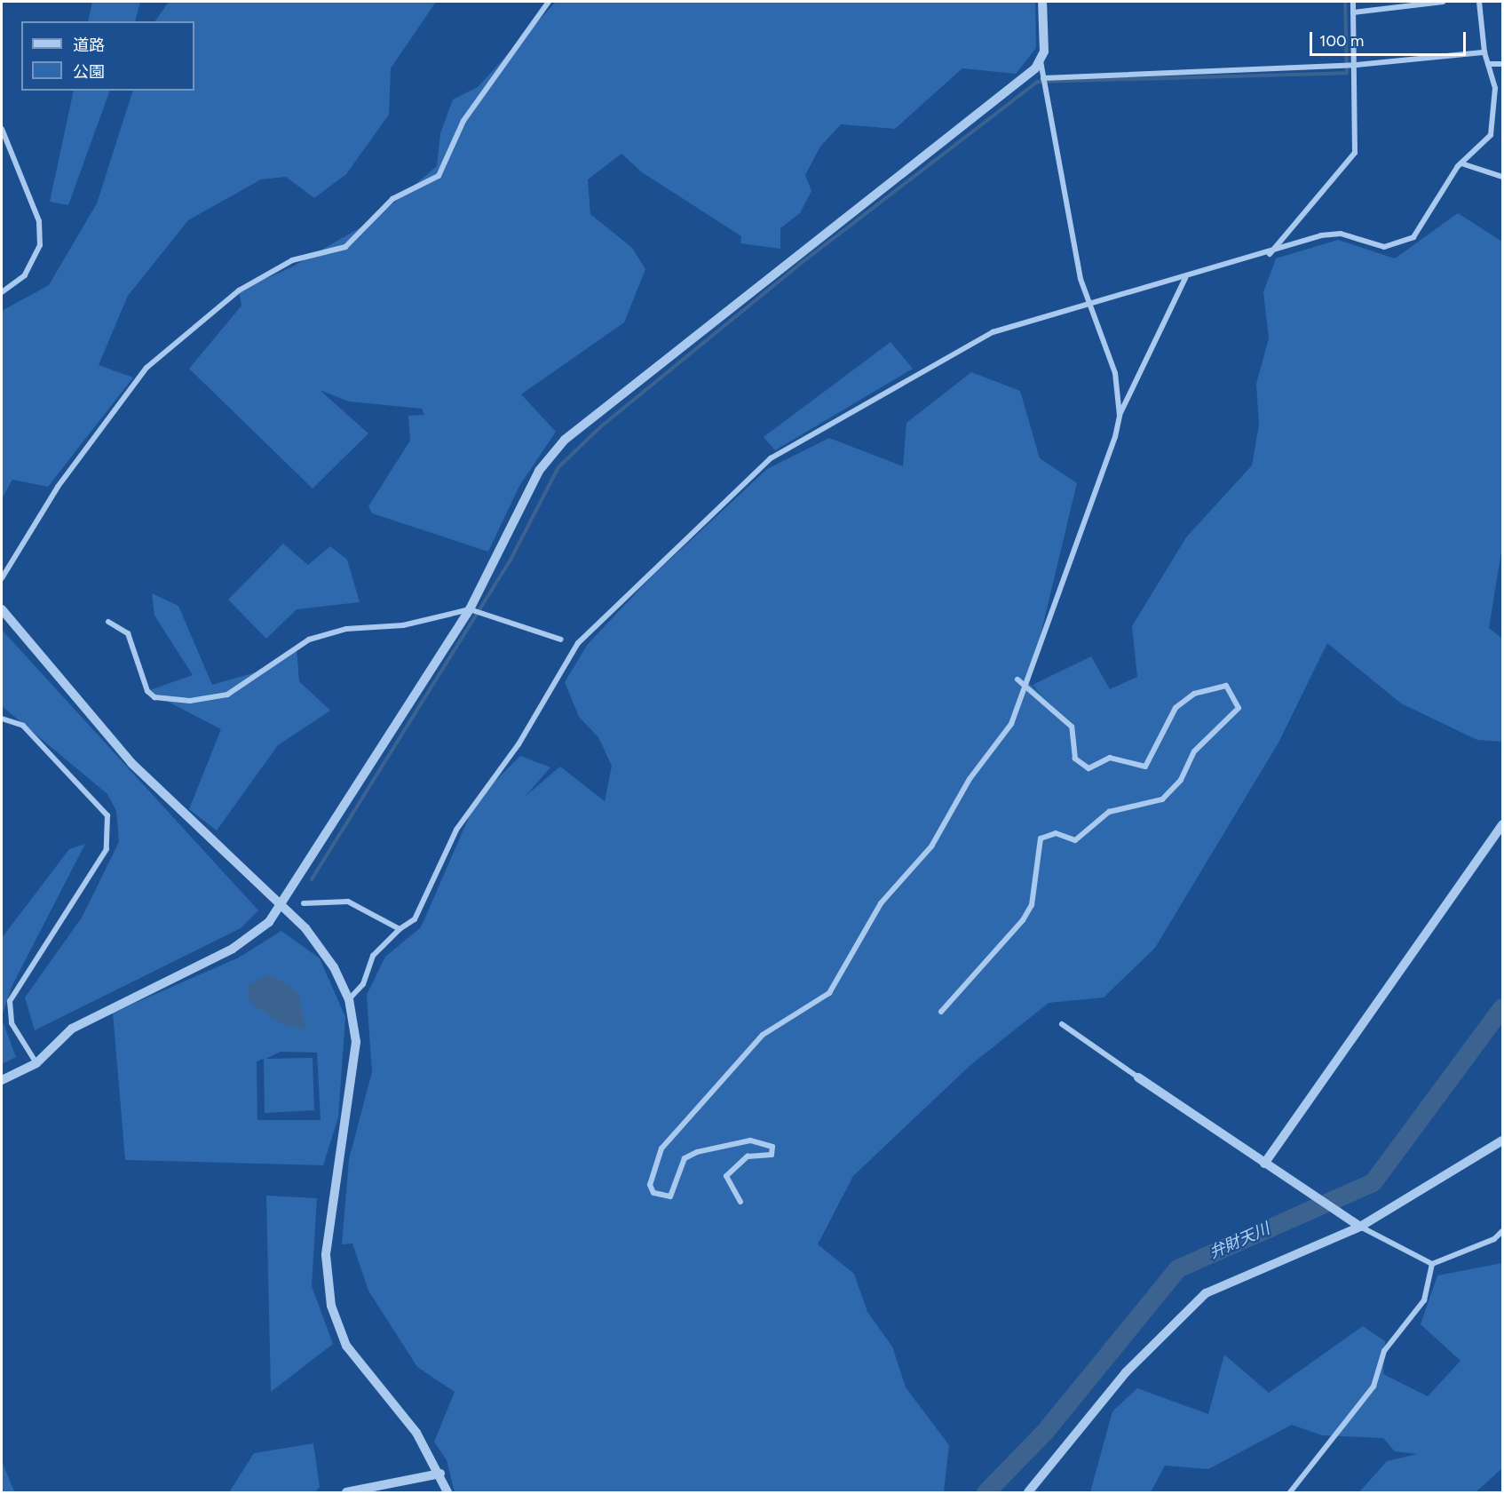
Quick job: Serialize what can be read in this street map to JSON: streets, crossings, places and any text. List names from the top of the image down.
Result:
{
  "water": ["弁財天川"],
  "legend": ["道路", "公園"],
  "scale_bar": "100 m"
}
